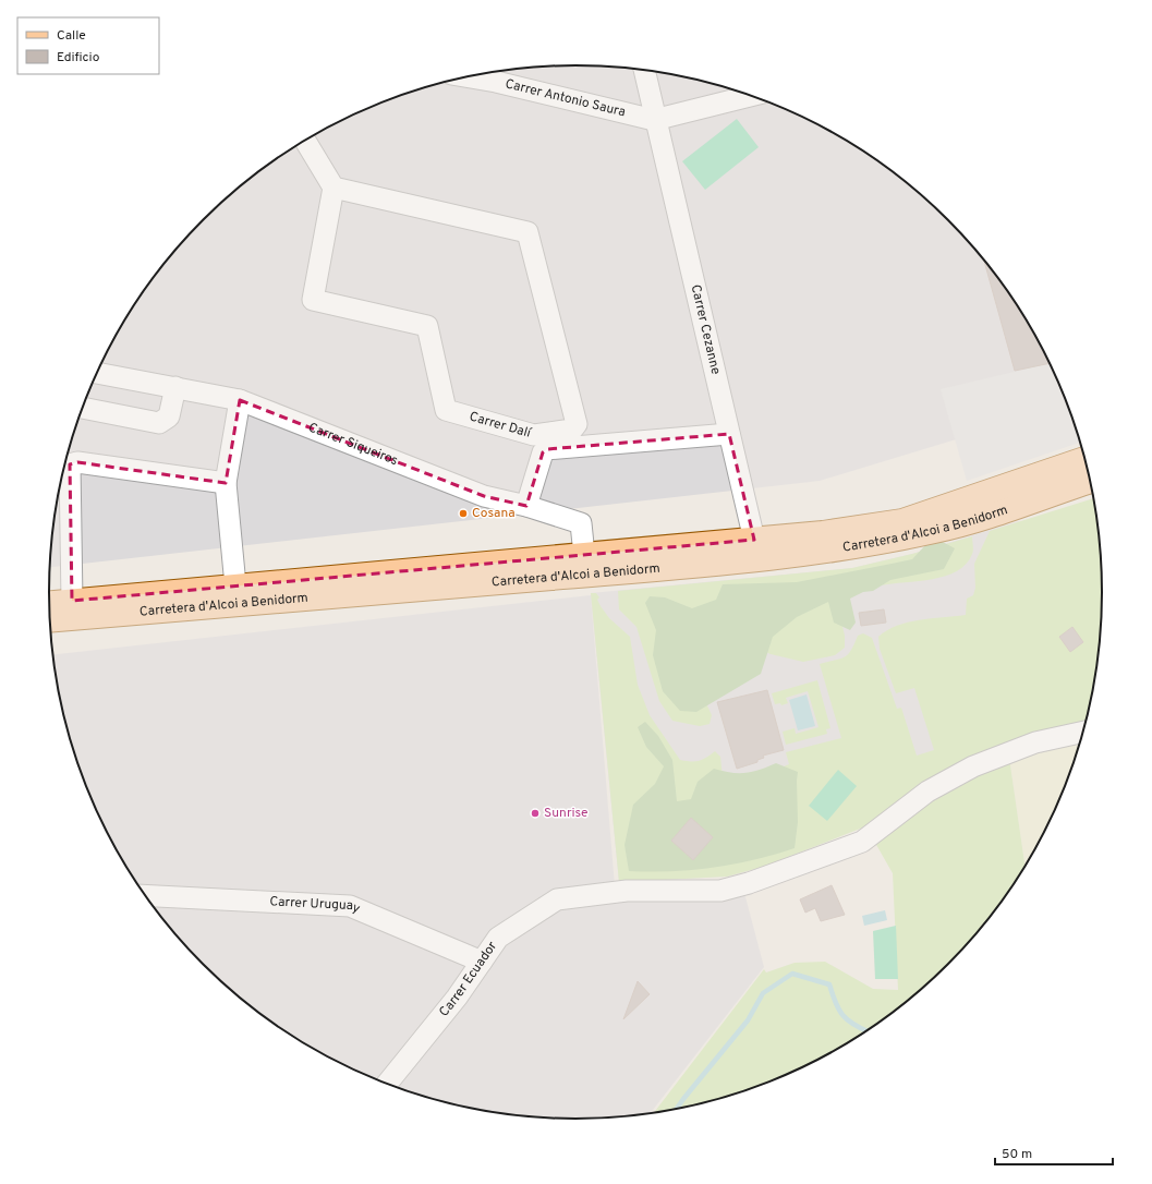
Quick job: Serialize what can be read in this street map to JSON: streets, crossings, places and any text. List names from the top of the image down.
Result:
{
  "streets": {
    "main road": ["Carretera d'Alcoi a Benidorm"],
    "street": [
      "Carrer Antonio Saura",
      "Carrer Cezanne",
      "Carrer Dalí",
      "Carrer Siqueiros",
      "Carrer Uruguay",
      "Carrer Ecuador"
    ]
  },
  "crossings": [
    ["Carrer Antonio Saura", "Carrer Cezanne"],
    ["Carrer Cezanne", "Carretera d'Alcoi a Benidorm"],
    ["Carrer Siqueiros", "Carretera d'Alcoi a Benidorm"],
    ["Carrer Uruguay", "Carrer Ecuador"]
  ],
  "places": ["Cosana", "Sunrise"],
  "legend": ["Calle", "Edificio"],
  "scale_bar": "50 m"
}
